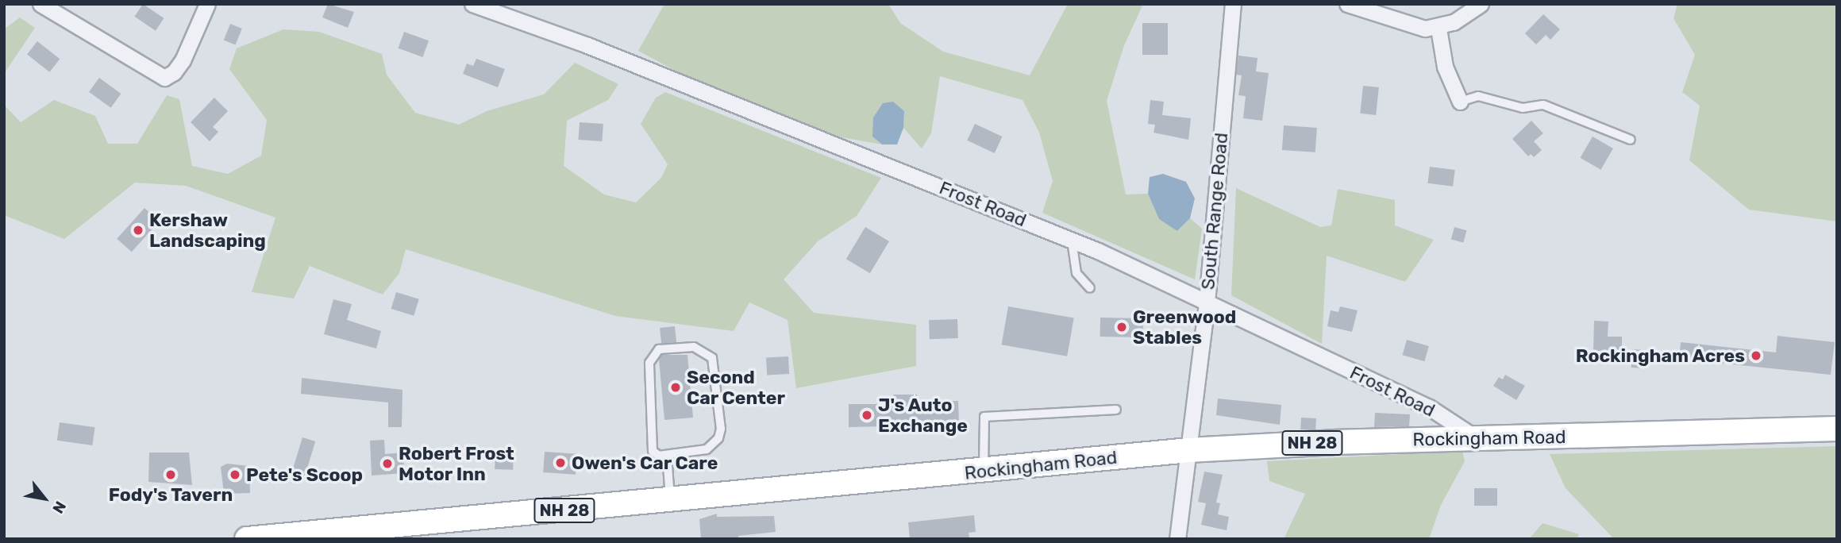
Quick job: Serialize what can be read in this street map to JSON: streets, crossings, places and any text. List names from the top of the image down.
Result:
{
  "streets": {
    "main road": ["Rockingham Road", "NH 28"],
    "street": ["Frost Road", "South Range Road"]
  },
  "crossings": [
    ["Frost Road", "South Range Road"],
    ["Frost Road", "Rockingham Road"],
    ["South Range Road", "Rockingham Road"]
  ],
  "places": [
    "Kershaw Landscaping",
    "Greenwood Stables",
    "Rockingham Acres",
    "Second Car Center",
    "J's Auto Exchange",
    "Owen's Car Care",
    "Robert Frost Motor Inn",
    "Fody's Tavern",
    "Pete's Scoop"
  ],
  "north": "bottom right"
}
